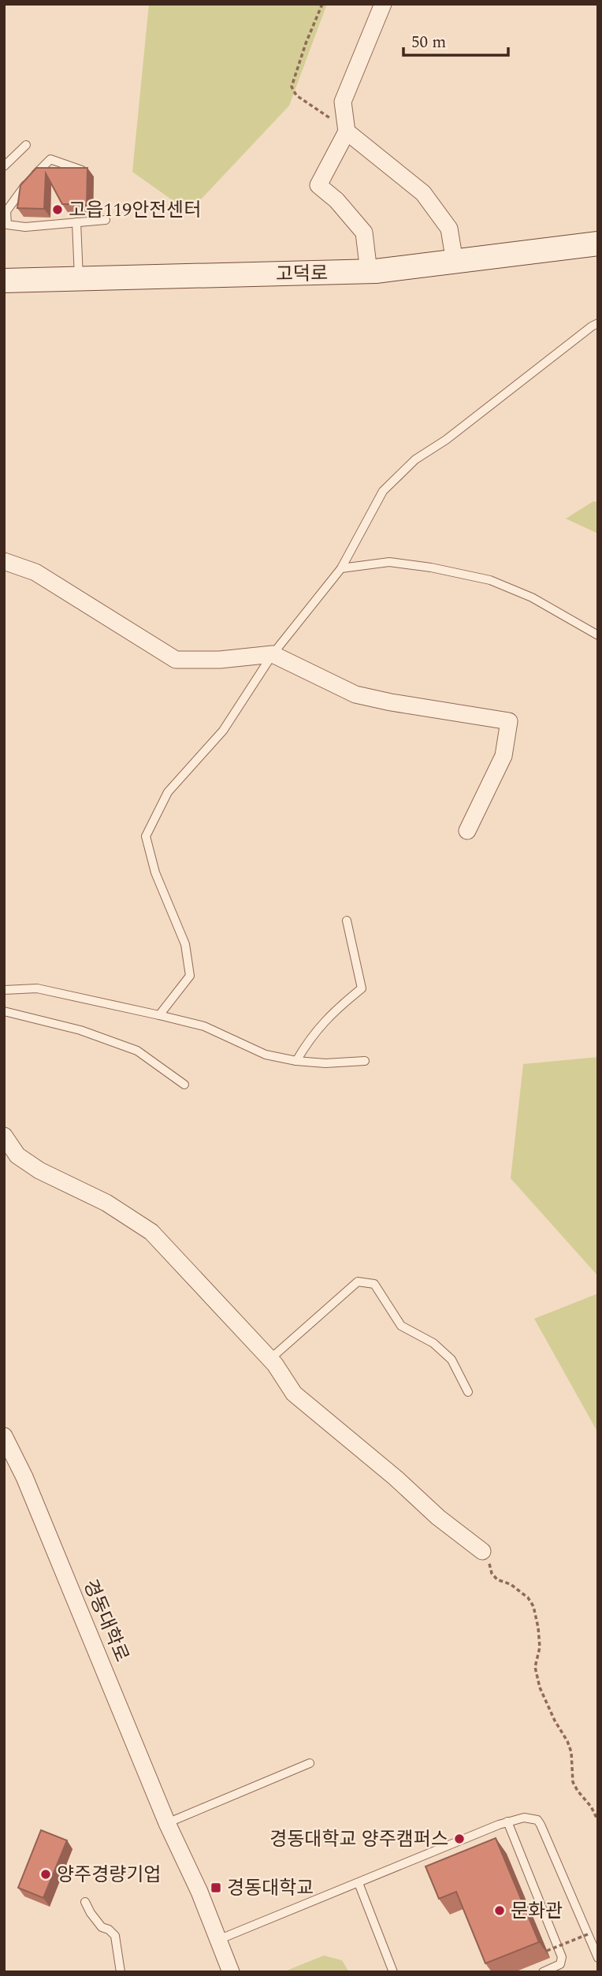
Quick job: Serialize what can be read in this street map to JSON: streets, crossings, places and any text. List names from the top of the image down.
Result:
{
  "streets": {
    "main road": ["고덕로"],
    "street": ["경동대학로"]
  },
  "places": {
    "other": [
      "고읍119안전센터",
      "경동대학교 양주캠퍼스",
      "양주경량기업",
      "문화관"
    ],
    "transit": ["경동대학교"]
  },
  "scale_bar": "50 m"
}
